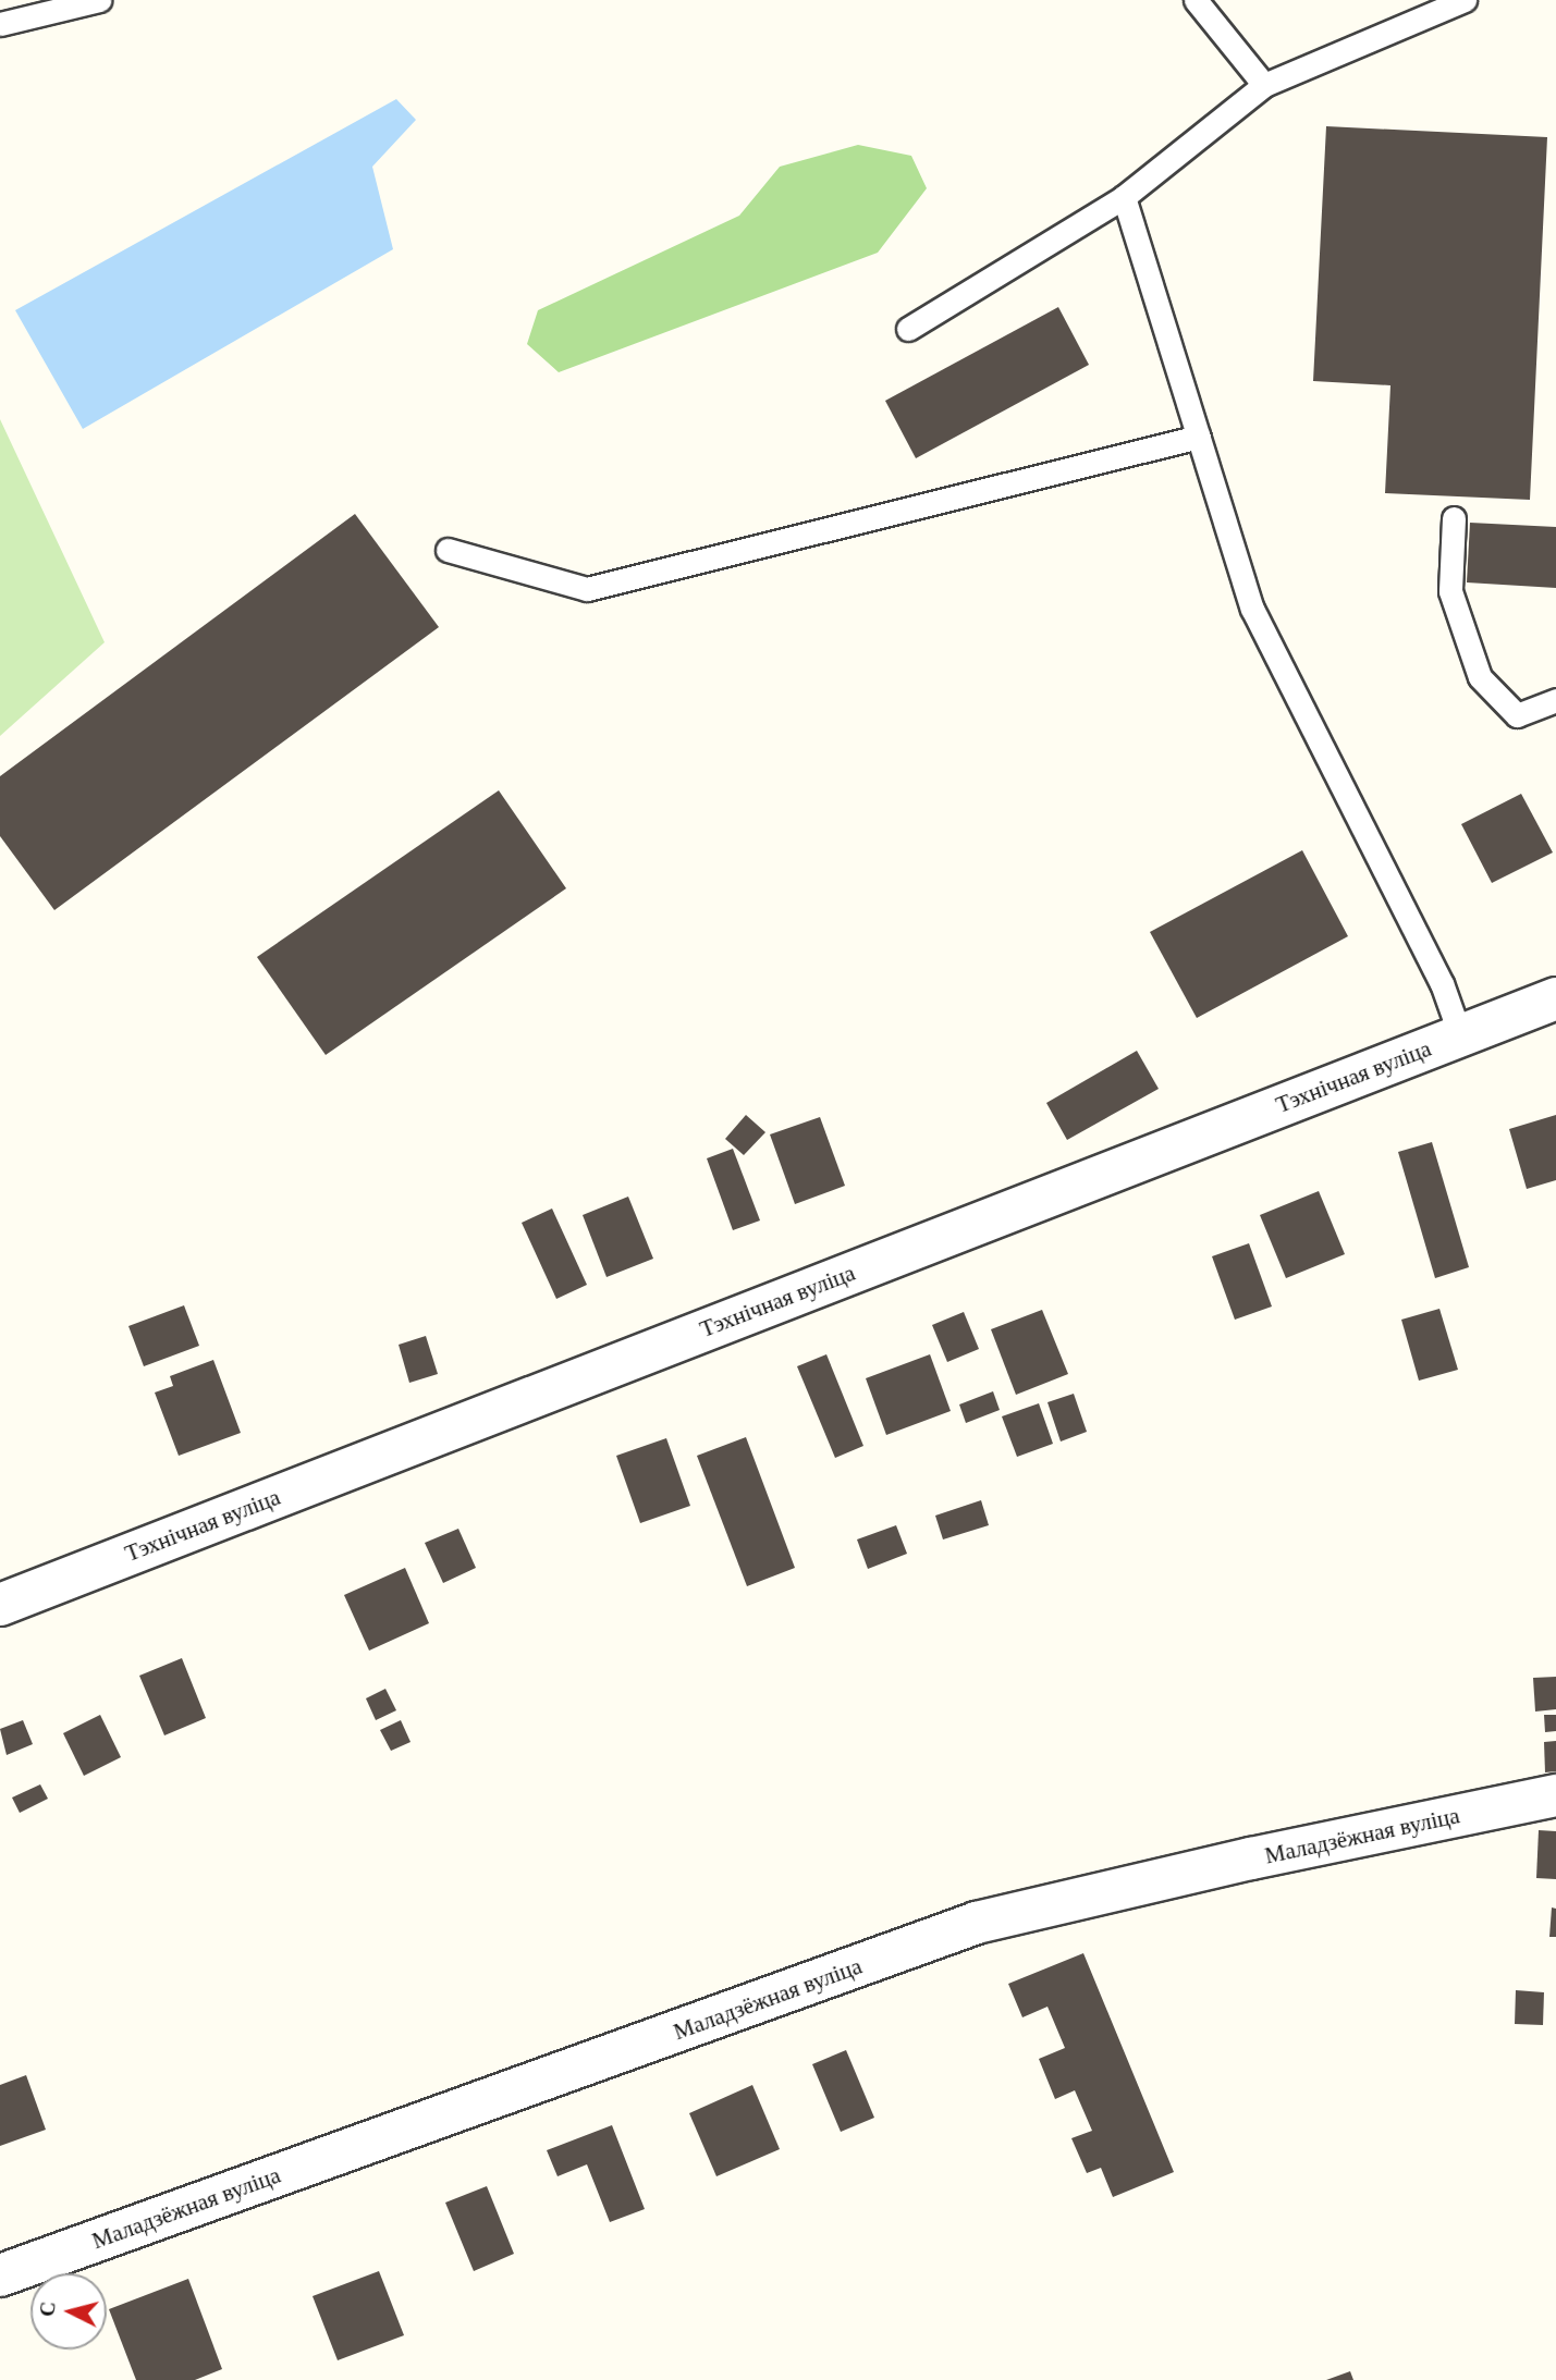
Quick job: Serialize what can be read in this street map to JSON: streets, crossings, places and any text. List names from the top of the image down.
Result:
{
  "streets": {
    "street": ["Тэхнічная вуліца", "Маладзёжная вуліца"]
  },
  "north": "left"
}
